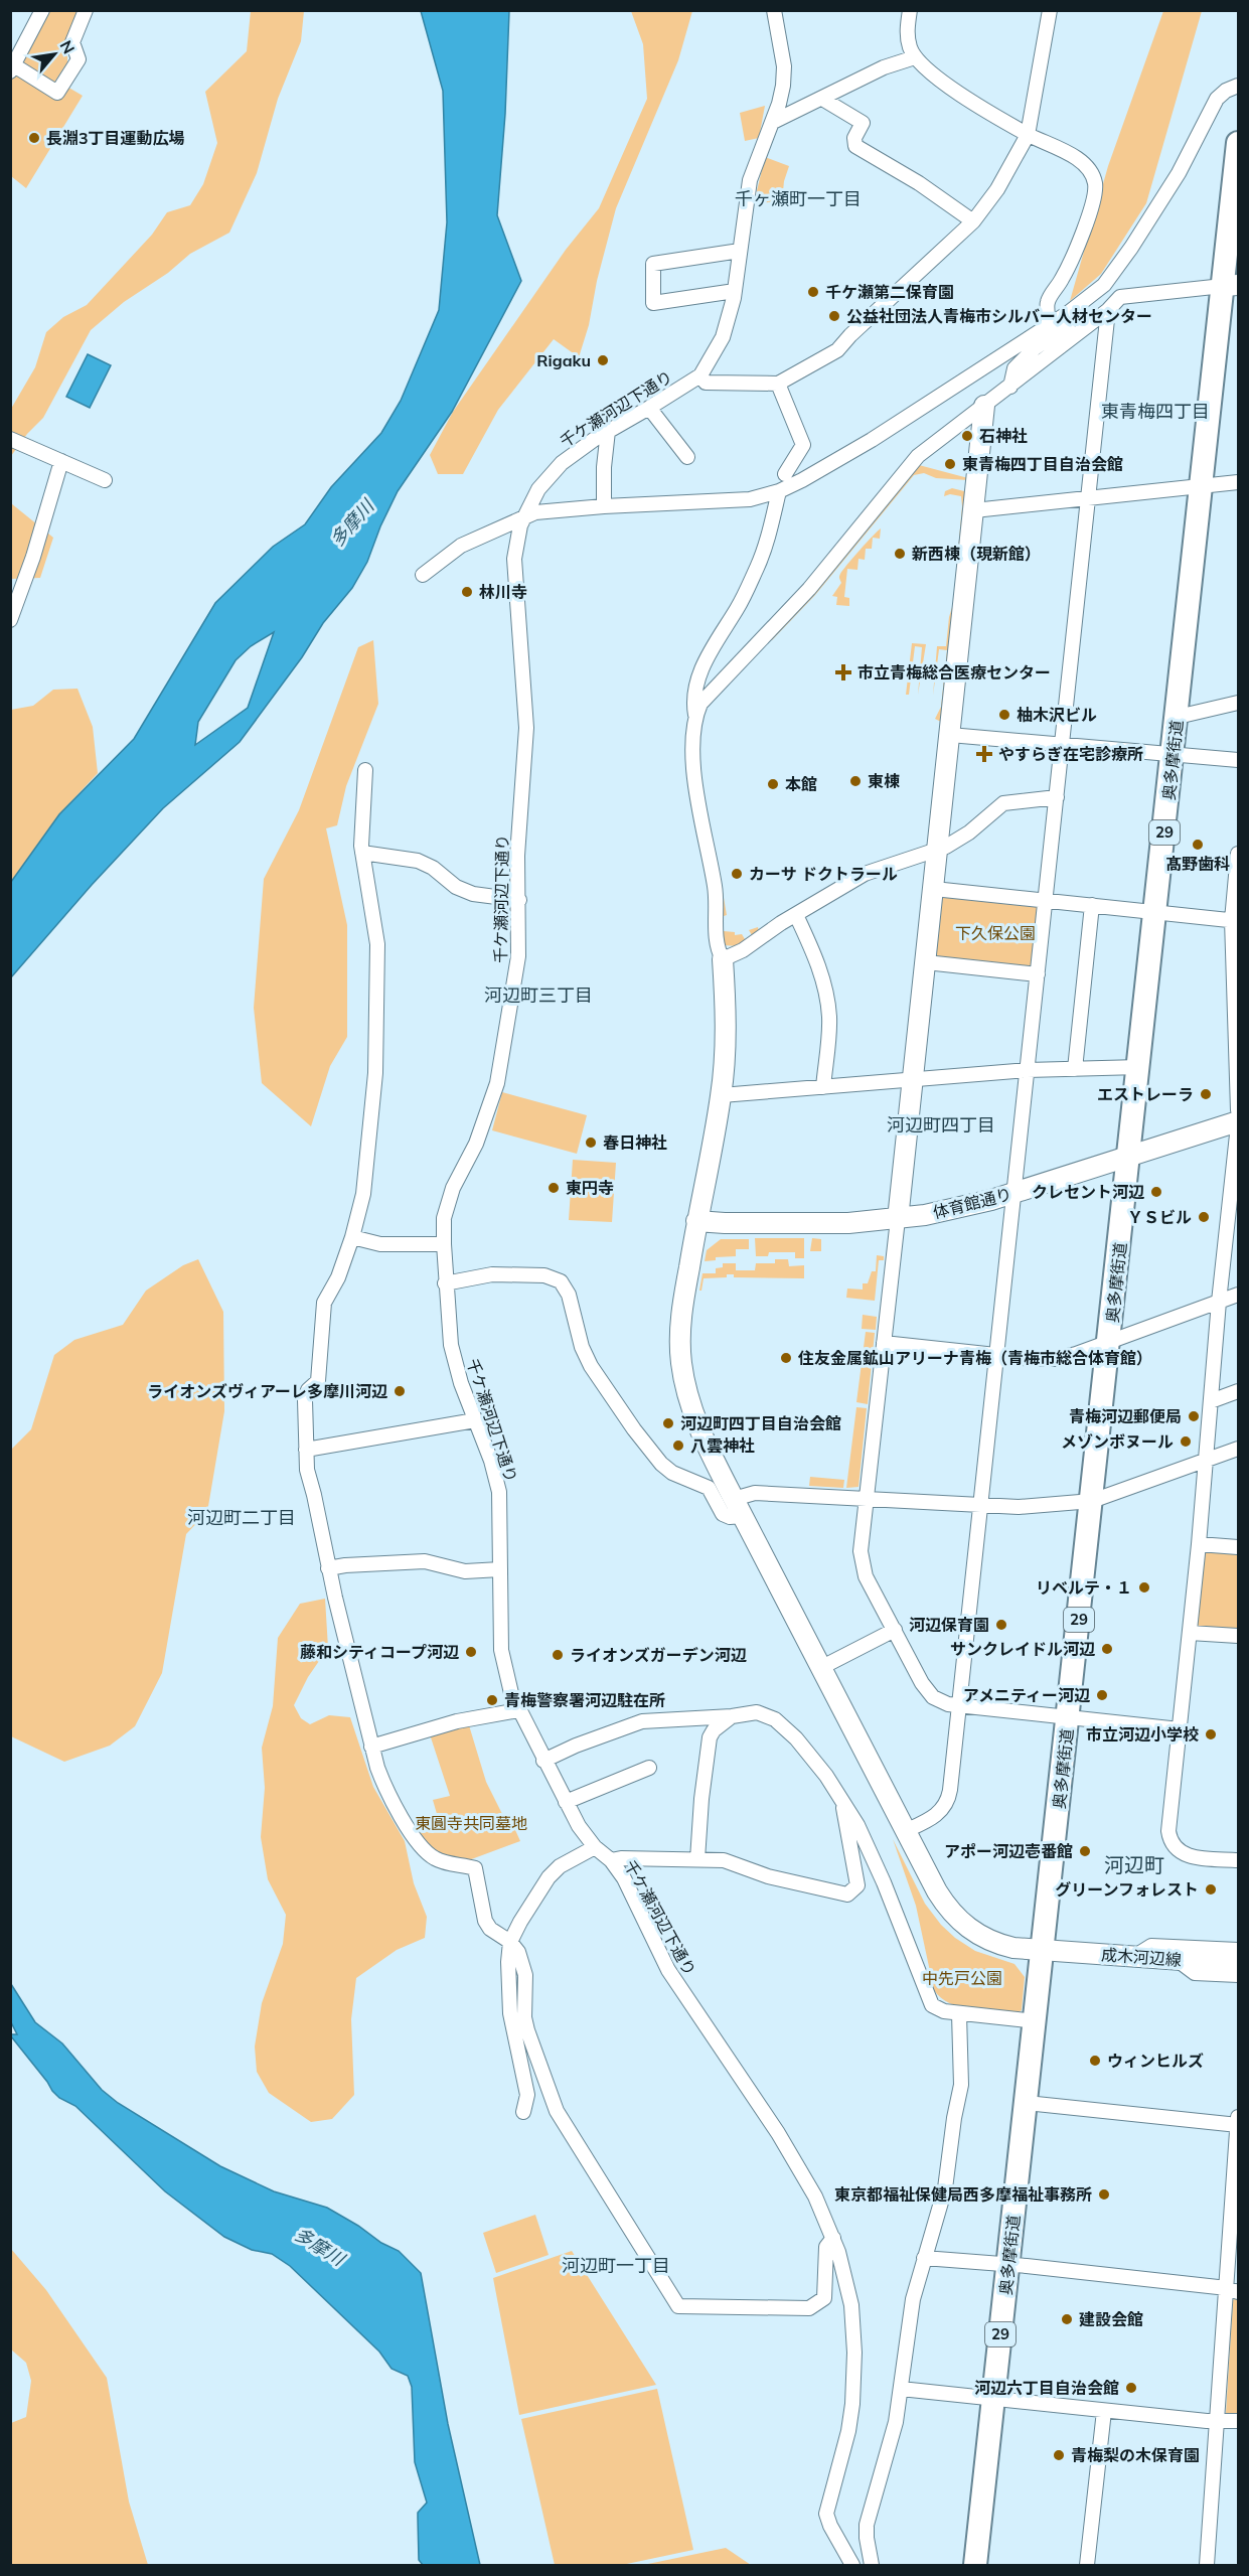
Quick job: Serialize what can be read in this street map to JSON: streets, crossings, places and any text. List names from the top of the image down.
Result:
{
  "streets": {
    "main road": ["奥多摩街道", "29"],
    "street": ["千ケ瀬河辺下通り", "体育館通り", "成木河辺線"]
  },
  "crossings": [
    ["奥多摩街道", "体育館通り"],
    ["奥多摩街道", "成木河辺線"],
    ["体育館通り", "成木河辺線"]
  ],
  "districts": [
    "千ヶ瀬町一丁目",
    "東青梅四丁目",
    "河辺町三丁目",
    "河辺町四丁目",
    "河辺町二丁目",
    "河辺町",
    "河辺町一丁目"
  ],
  "water": ["多摩川"],
  "parks": ["下久保公園", "東圓寺共同墓地", "中先戸公園"],
  "places": {
    "other": [
      "長淵3丁目運動広場",
      "千ケ瀬第二保育園",
      "公益社団法人青梅市シルバー人材センター",
      "Rigaku",
      "石神社",
      "東青梅四丁目自治会館",
      "新西棟（現新館）",
      "林川寺",
      "柚木沢ビル",
      "東棟",
      "本館",
      "髙野歯科",
      "カーサ ドクトラール",
      "エストレーラ",
      "春日神社",
      "東円寺",
      "クレセント河辺",
      "ＹＳビル",
      "住友金属鉱山アリーナ青梅（青梅市総合体育館）",
      "ライオンズヴィアーレ多摩川河辺",
      "青梅河辺郵便局",
      "河辺町四丁目自治会館",
      "メゾンボヌール",
      "八雲神社",
      "リベルテ・１",
      "河辺保育園",
      "サンクレイドル河辺",
      "藤和シティコープ河辺",
      "ライオンズガーデン河辺",
      "アメニティー河辺",
      "青梅警察署河辺駐在所",
      "市立河辺小学校",
      "アポー河辺壱番館",
      "グリーンフォレスト",
      "ウィンヒルズ",
      "東京都福祉保健局西多摩福祉事務所",
      "建設会館",
      "河辺六丁目自治会館",
      "青梅梨の木保育園"
    ],
    "health": ["市立青梅総合医療センター", "やすらぎ在宅診療所"]
  },
  "north": "top right"
}
